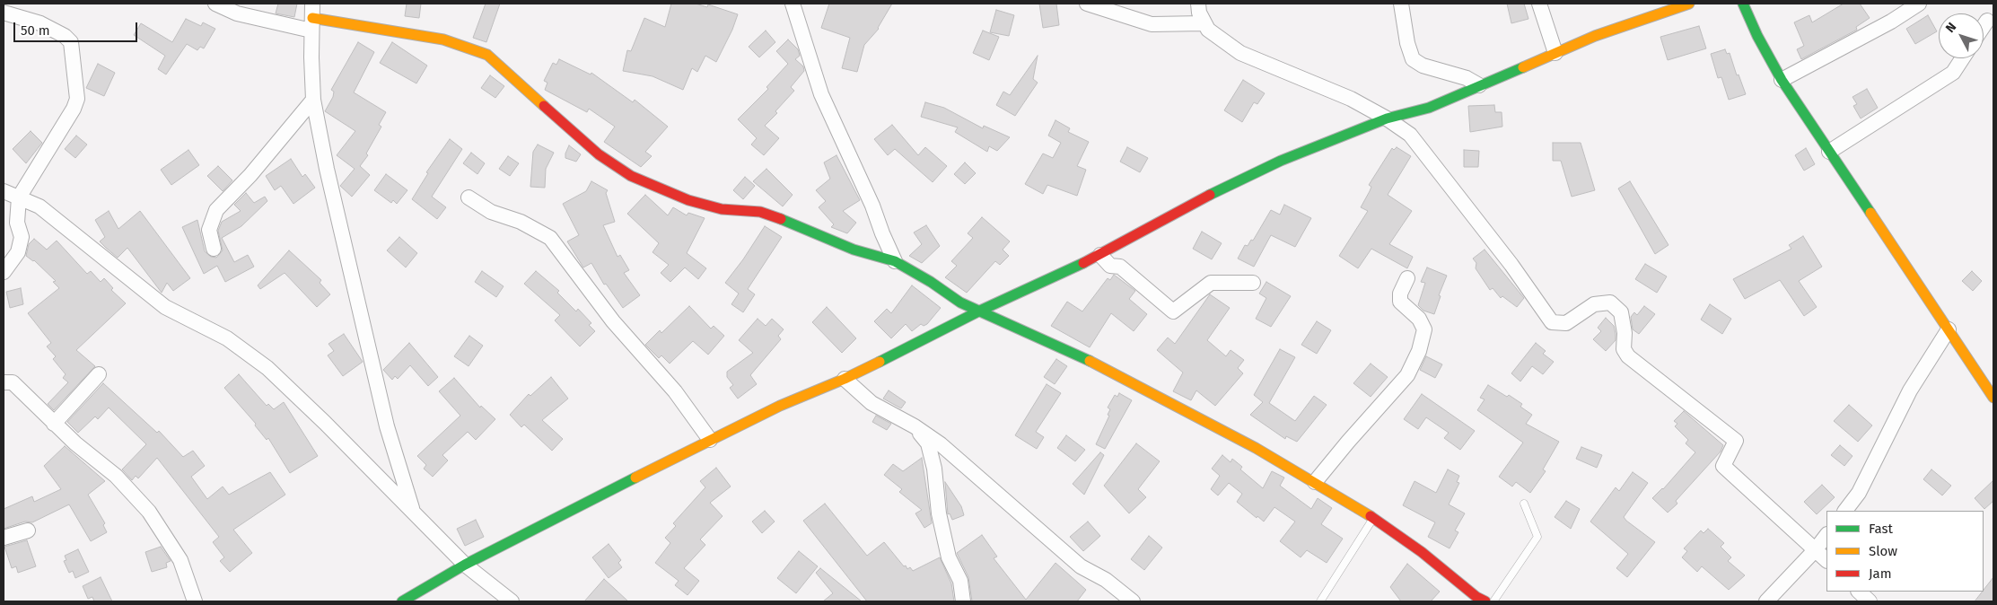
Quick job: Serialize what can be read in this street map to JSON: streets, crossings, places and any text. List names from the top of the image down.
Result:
{
  "legend": ["Fast", "Slow", "Jam"],
  "scale_bar": "50 m",
  "north": "top left"
}
